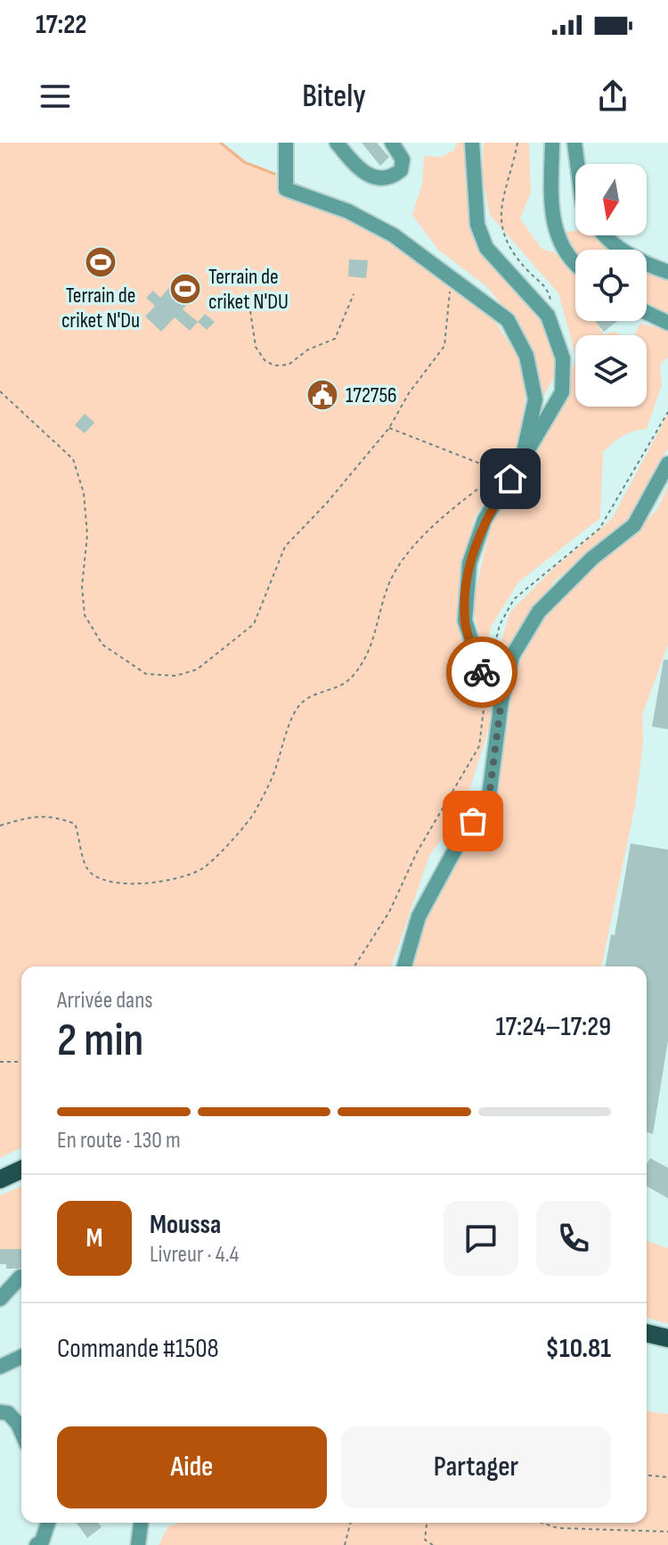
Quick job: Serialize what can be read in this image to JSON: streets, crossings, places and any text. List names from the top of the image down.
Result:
{
  "places": {
    "sports": ["Terrain de criket N'Du", "Terrain de criket N'DU"],
    "public building": ["172756"]
  },
  "north": "bottom",
  "page": {
    "status": "17:22",
    "header": "Bitely",
    "heading": ["2 min", "Arrivée dans", "17:24–17:29"],
    "panel": [
      "Moussa",
      "Livreur · 4.4",
      "Commande #1508",
      "$10.81"
    ],
    "bar": "En route · 130 m",
    "round": "M",
    "buttons": ["Aide", "Partager"]
  }
}
